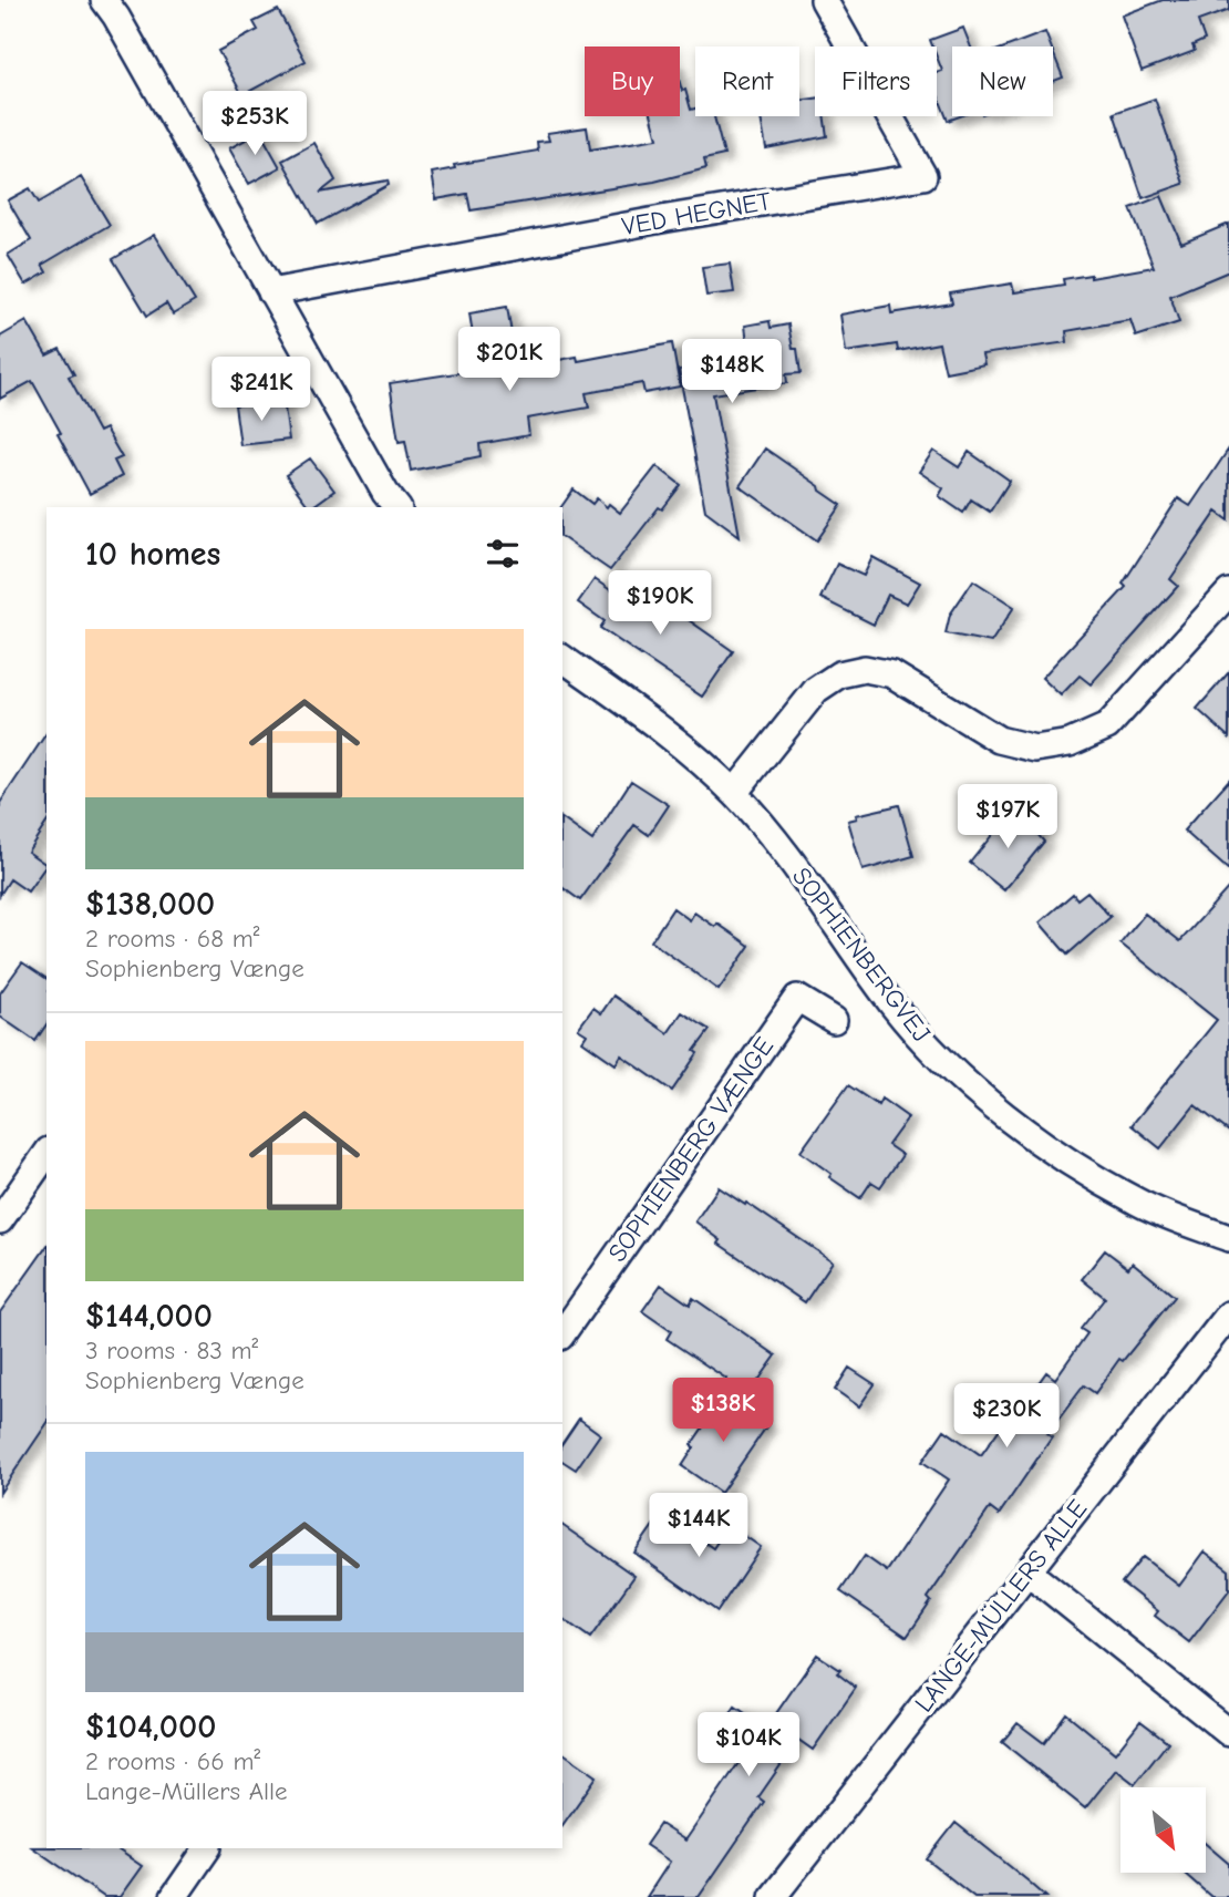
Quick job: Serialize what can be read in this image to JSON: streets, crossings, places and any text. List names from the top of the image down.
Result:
{
  "streets": {
    "street": [
      "VED HEGNET",
      "SOPHIENBERGVEJ",
      "SOPHIENBERG VÆNGE",
      "LANGE-MÜLLERS ALLE"
    ]
  },
  "north": "bottom right",
  "page": {
    "chip": [
      "Buy",
      "Rent",
      "Filters",
      "New"
    ],
    "price": [
      "$253K",
      "$201K",
      "$148K",
      "$241K",
      "$190K",
      "$197K",
      "$138K",
      "$230K",
      "$144K",
      "$104K"
    ],
    "heading": "10 homes",
    "list": [
      {
        "name": "$138,000",
        "note": "2 rooms · 68 m² · Sophienberg Vænge"
      },
      {
        "name": "$144,000",
        "note": "3 rooms · 83 m² · Sophienberg Vænge"
      },
      {
        "name": "$104,000",
        "note": "2 rooms · 66 m² · Lange-Müllers Alle"
      }
    ]
  }
}
